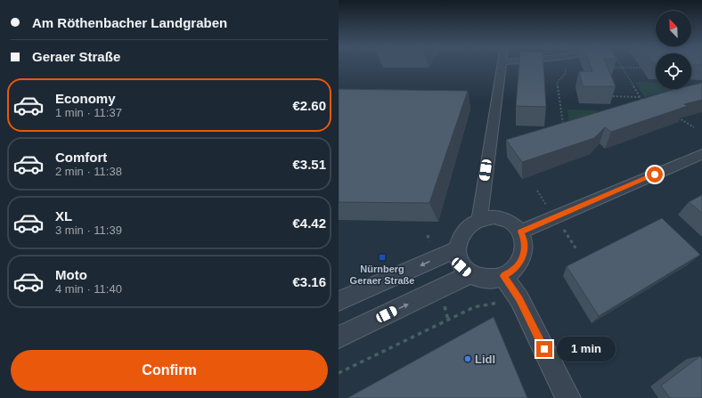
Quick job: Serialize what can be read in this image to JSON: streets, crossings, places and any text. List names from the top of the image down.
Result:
{
  "places": {
    "transit": ["Nürnberg Geraer Straße"],
    "other": ["Lidl"]
  },
  "north": "top left",
  "page": {
    "banner": ["Am Röthenbacher Landgraben", "Geraer Straße"],
    "list": [
      {
        "name": "Economy",
        "note": "1 min · 11:37",
        "value": "€2.60"
      },
      {
        "name": "Comfort",
        "note": "2 min · 11:38",
        "value": "€3.51"
      },
      {
        "name": "XL",
        "note": "3 min · 11:39",
        "value": "€4.42"
      },
      {
        "name": "Moto",
        "note": "4 min · 11:40",
        "value": "€3.16"
      }
    ],
    "bubble": "1 min",
    "buttons": "Confirm"
  }
}
